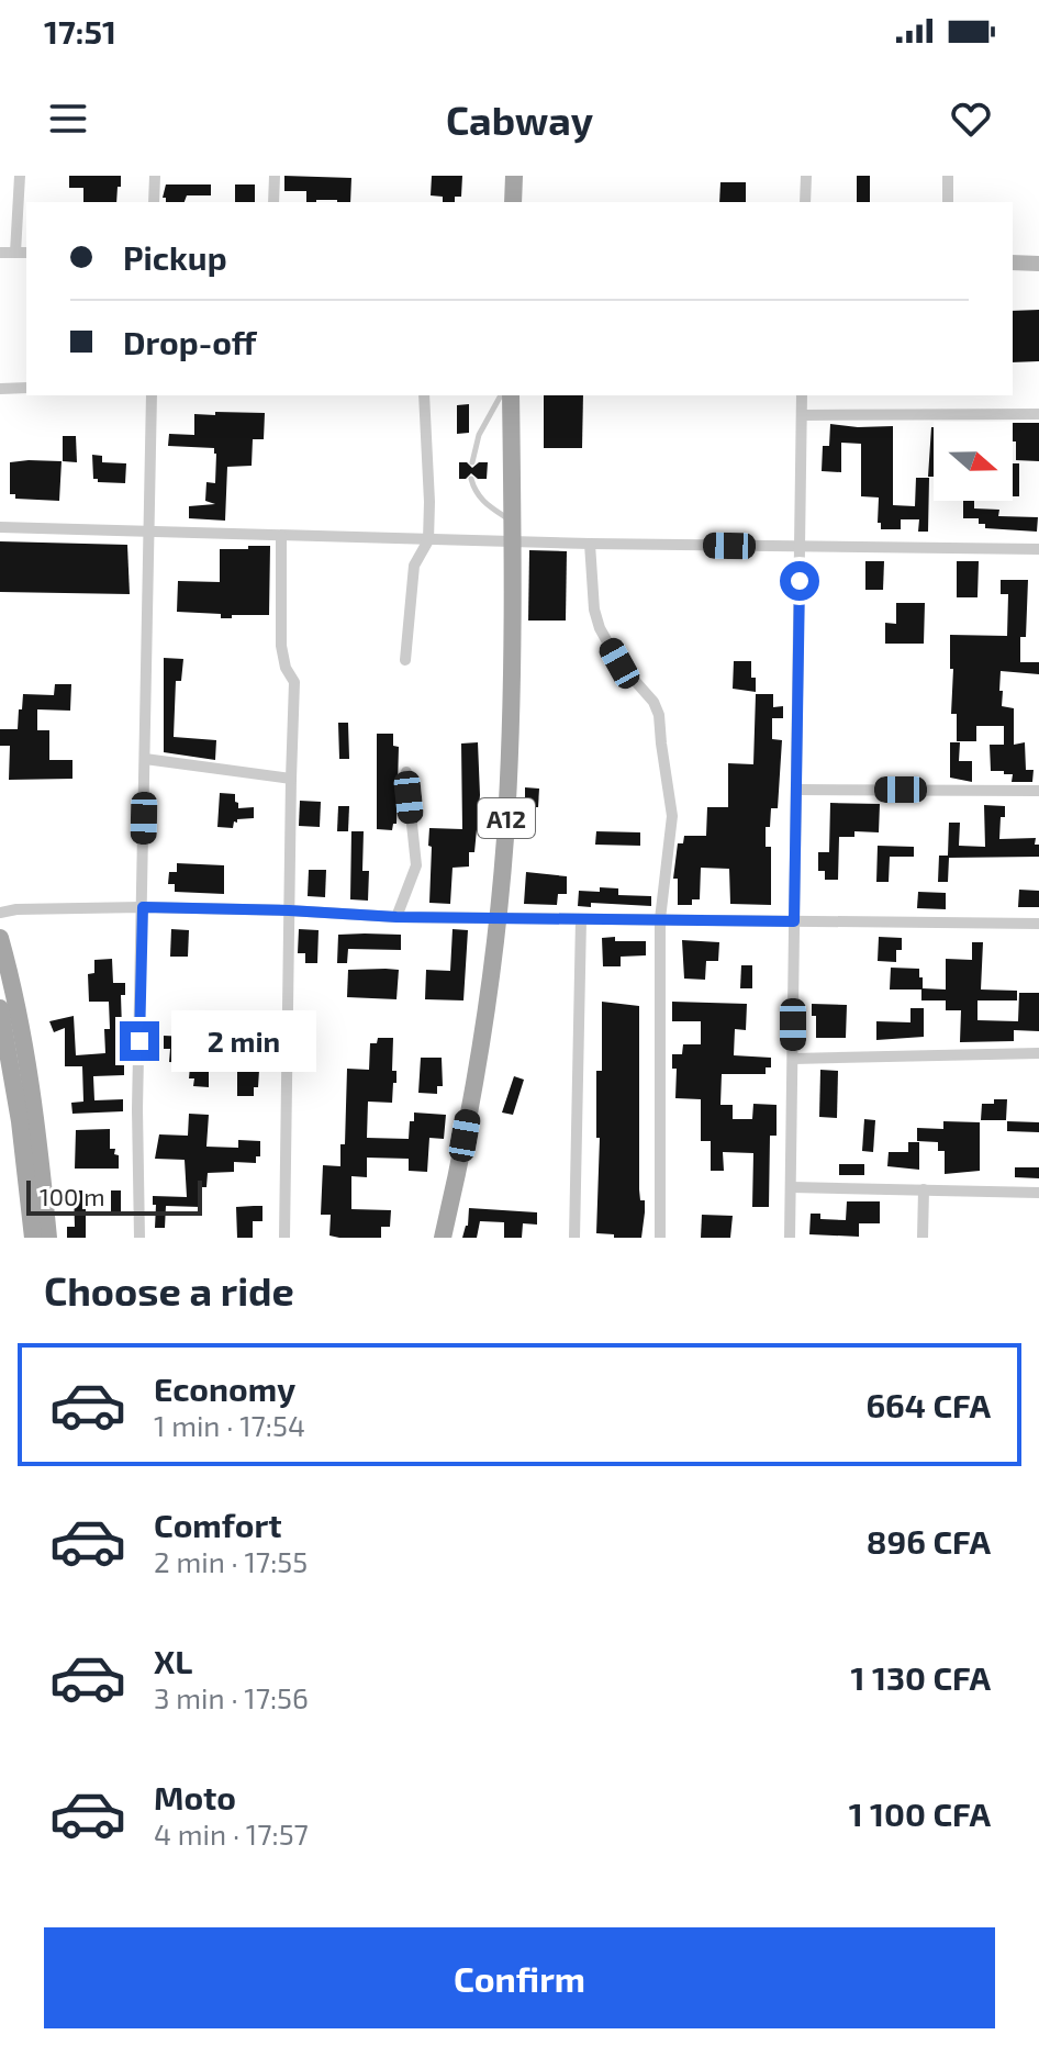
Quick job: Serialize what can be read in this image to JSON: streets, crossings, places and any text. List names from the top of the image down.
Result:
{
  "streets": {
    "main road": ["A12"]
  },
  "scale_bar": "100 m",
  "north": "right",
  "page": {
    "status": "17:51",
    "header": "Cabway",
    "banner": ["Pickup", "Drop-off"],
    "bubble": "2 min",
    "scale": "100 m",
    "heading": "Choose a ride",
    "list": [
      {
        "name": "Economy",
        "note": "1 min · 17:54",
        "value": "664 CFA"
      },
      {
        "name": "Comfort",
        "note": "2 min · 17:55",
        "value": "896 CFA"
      },
      {
        "name": "XL",
        "note": "3 min · 17:56",
        "value": "1 130 CFA"
      },
      {
        "name": "Moto",
        "note": "4 min · 17:57",
        "value": "1 100 CFA"
      }
    ],
    "buttons": "Confirm"
  }
}
